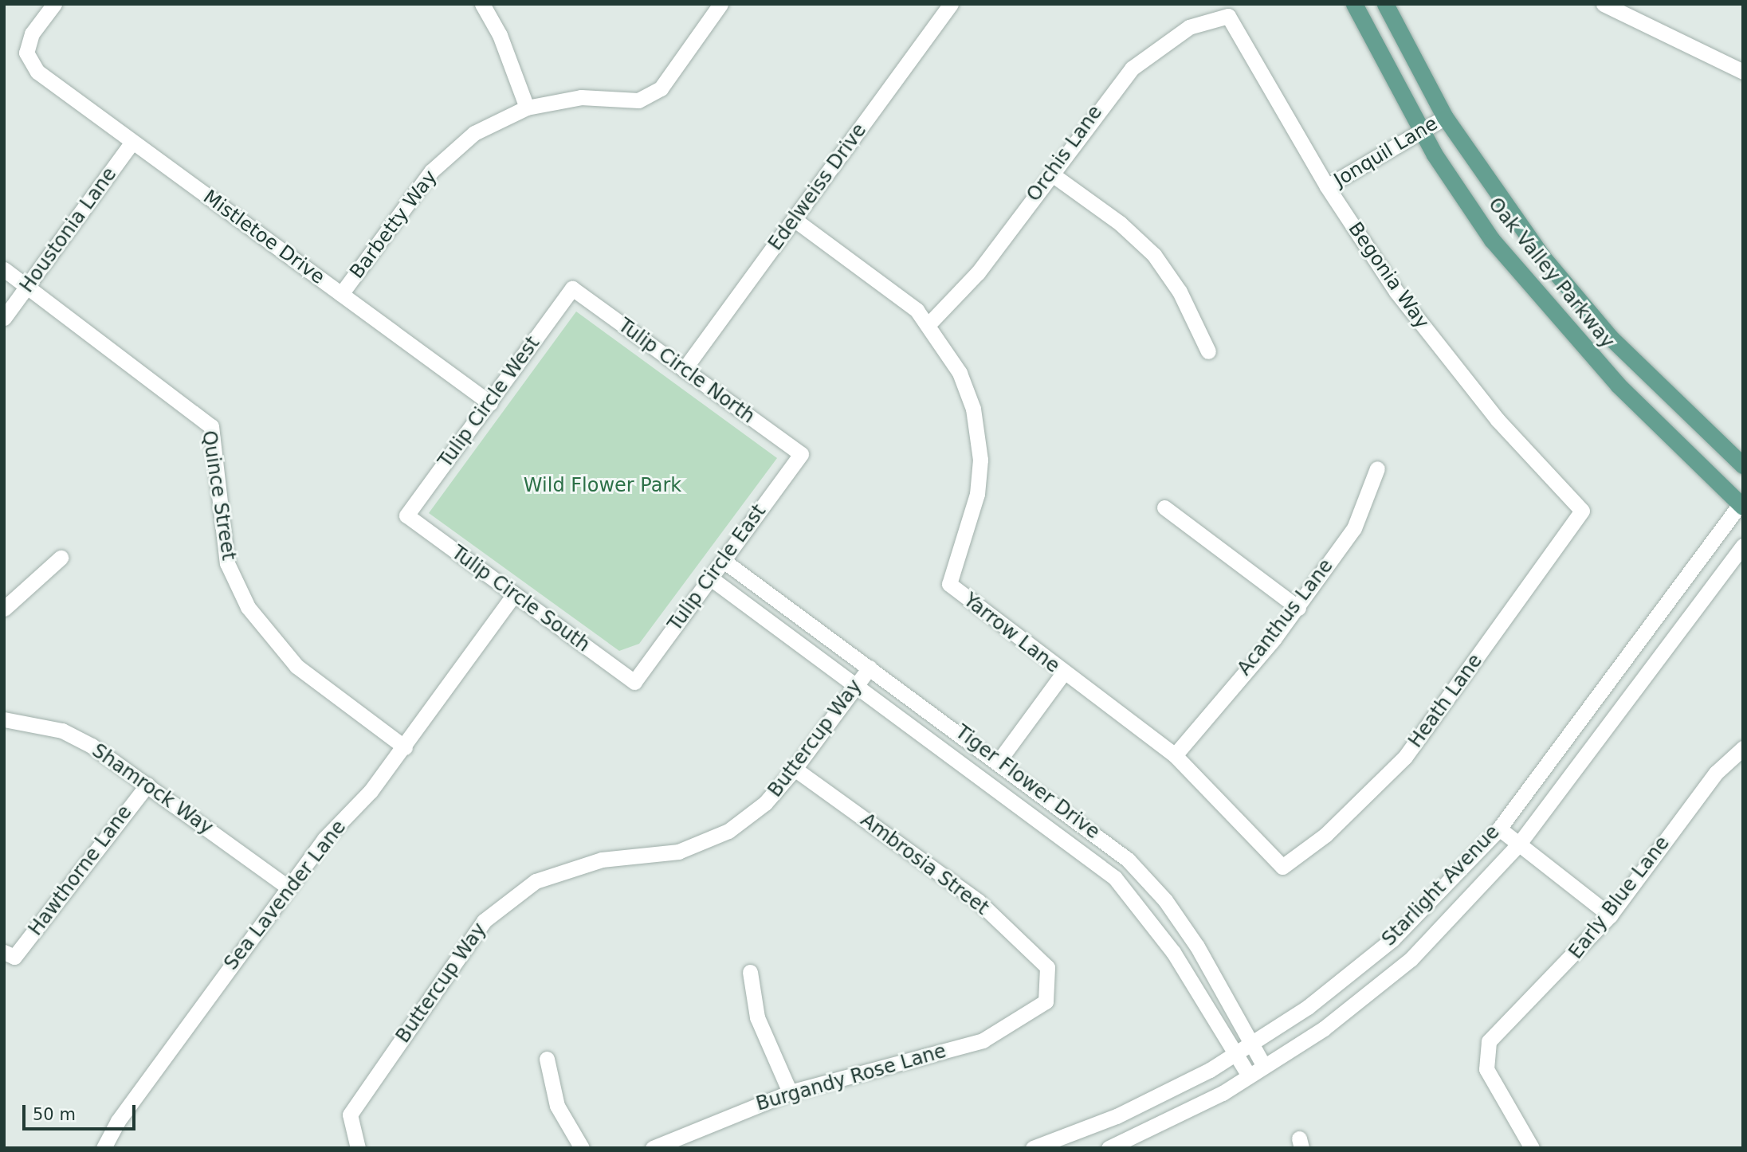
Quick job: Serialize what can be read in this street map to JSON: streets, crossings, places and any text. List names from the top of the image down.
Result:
{
  "streets": {
    "main road": ["Oak Valley Parkway"],
    "street": [
      "Jonquil Lane",
      "Orchis Lane",
      "Edelweiss Drive",
      "Barbetty Way",
      "Houstonia Lane",
      "Mistletoe Drive",
      "Begonia Way",
      "Tulip Circle North",
      "Tulip Circle West",
      "Quince Street",
      "Tulip Circle East",
      "Tulip Circle South",
      "Acanthus Lane",
      "Yarrow Lane",
      "Heath Lane",
      "Buttercup Way",
      "Tiger Flower Drive",
      "Shamrock Way",
      "Ambrosia Street",
      "Hawthorne Lane",
      "Starlight Avenue",
      "Sea Lavender Lane",
      "Early Blue Lane",
      "Burgandy Rose Lane"
    ]
  },
  "crossings": [
    ["Jonquil Lane", "Oak Valley Parkway"],
    ["Jonquil Lane", "Begonia Way"],
    ["Orchis Lane", "Begonia Way"],
    ["Orchis Lane", "Yarrow Lane"],
    ["Edelweiss Drive", "Tulip Circle North"],
    ["Edelweiss Drive", "Yarrow Lane"],
    ["Barbetty Way", "Mistletoe Drive"],
    ["Houstonia Lane", "Mistletoe Drive"],
    ["Houstonia Lane", "Quince Street"],
    ["Mistletoe Drive", "Tulip Circle West"],
    ["Oak Valley Parkway", "Starlight Avenue"],
    ["Begonia Way", "Heath Lane"],
    ["Tulip Circle North", "Tulip Circle West"],
    ["Tulip Circle North", "Tulip Circle East"],
    ["Tulip Circle West", "Tulip Circle South"],
    ["Quince Street", "Sea Lavender Lane"],
    ["Tulip Circle East", "Tulip Circle South"],
    ["Tulip Circle East", "Tiger Flower Drive"],
    ["Tulip Circle South", "Sea Lavender Lane"],
    ["Acanthus Lane", "Yarrow Lane"],
    ["Yarrow Lane", "Heath Lane"],
    ["Buttercup Way", "Tiger Flower Drive"],
    ["Buttercup Way", "Ambrosia Street"],
    ["Tiger Flower Drive", "Starlight Avenue"],
    ["Shamrock Way", "Hawthorne Lane"],
    ["Shamrock Way", "Sea Lavender Lane"],
    ["Ambrosia Street", "Burgandy Rose Lane"]
  ],
  "parks": ["Wild Flower Park"],
  "scale_bar": "50 m"
}
